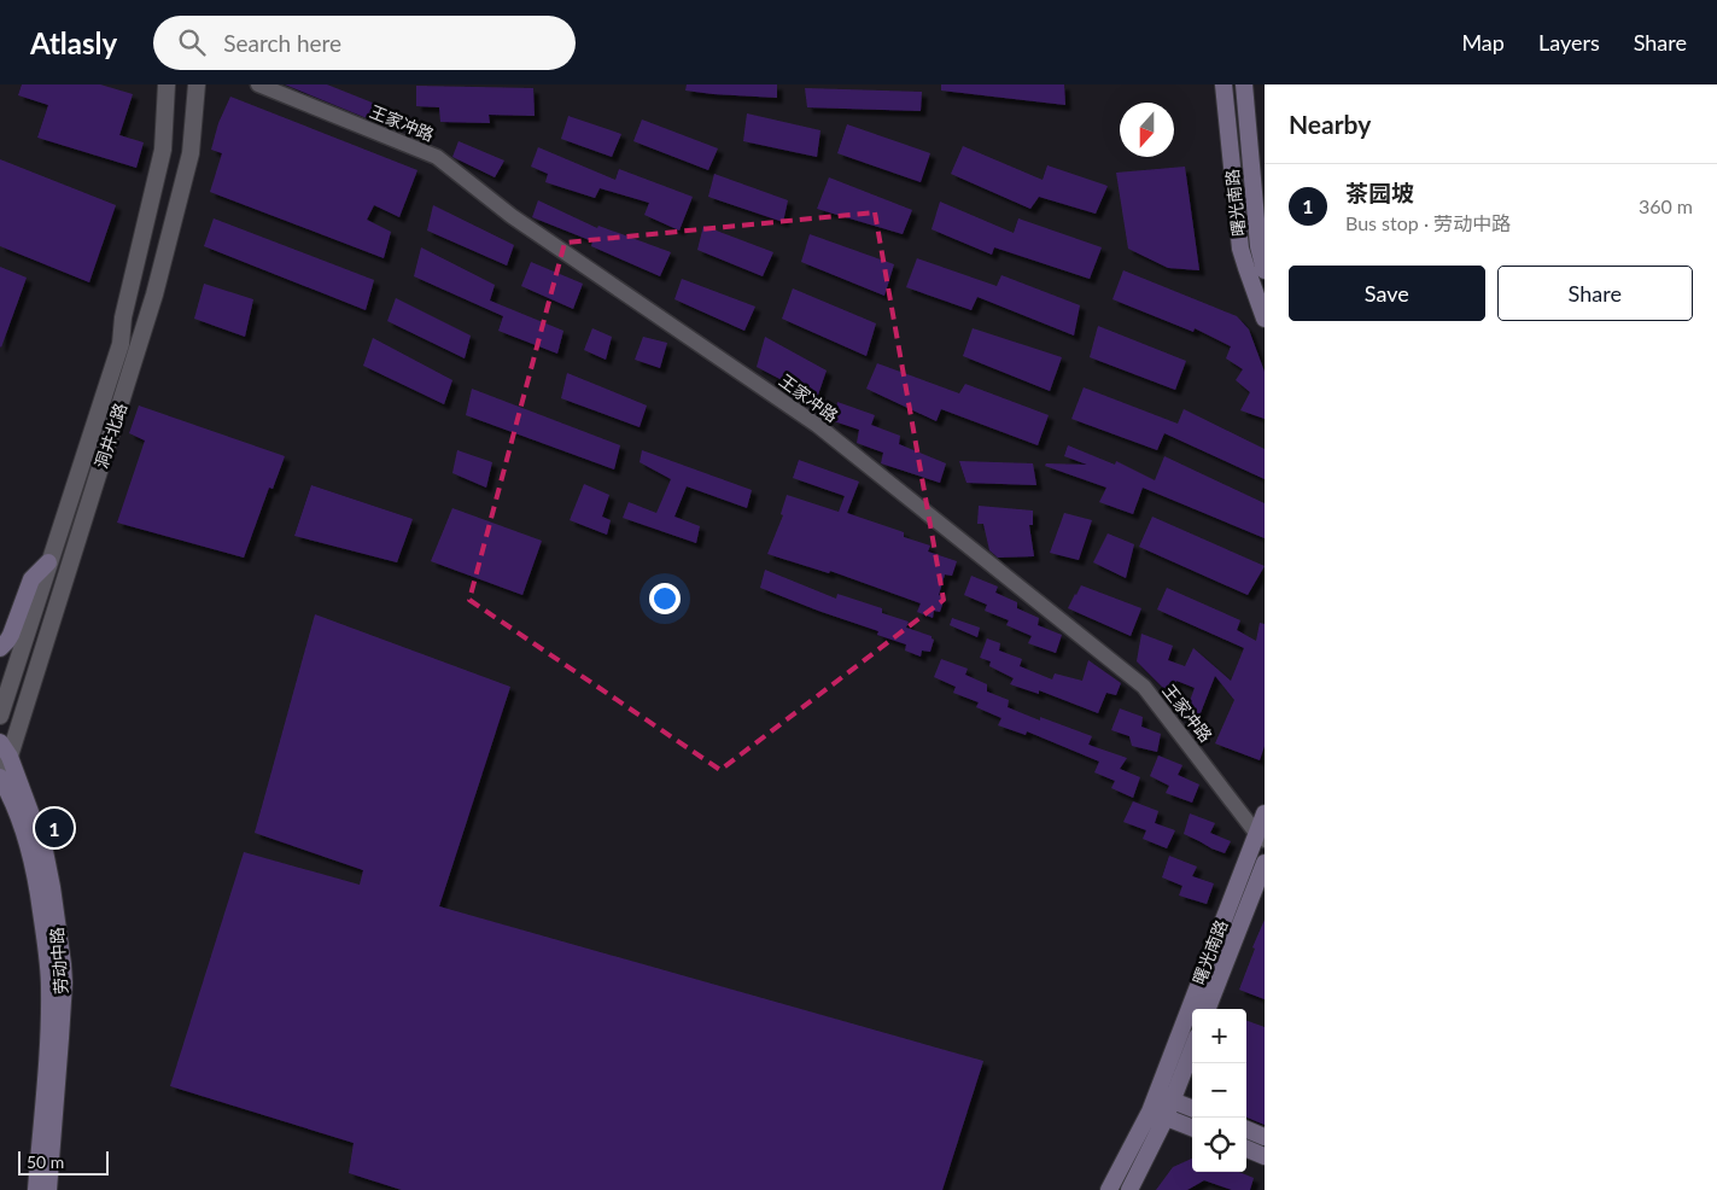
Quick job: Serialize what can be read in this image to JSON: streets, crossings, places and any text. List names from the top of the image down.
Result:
{
  "streets": {
    "main road": ["曙光南路", "劳动中路"],
    "street": ["王家冲路", "洞井北路"]
  },
  "crossings": [
    ["王家冲路", "曙光南路"],
    ["洞井北路", "劳动中路"]
  ],
  "scale_bar": "50 m",
  "north": "bottom",
  "page": {
    "header": "Atlasly",
    "search": "Search here",
    "nav": ["Map", "Layers", "Share"],
    "heading": "Nearby",
    "list": [
      {
        "mark": "1",
        "name": "茶园坡",
        "note": "Bus stop · 劳动中路",
        "value": "360 m"
      }
    ],
    "buttons": ["Save", "Share"],
    "pins": "1",
    "map_buttons": ["+", "−"],
    "scale": "50 m"
  }
}
